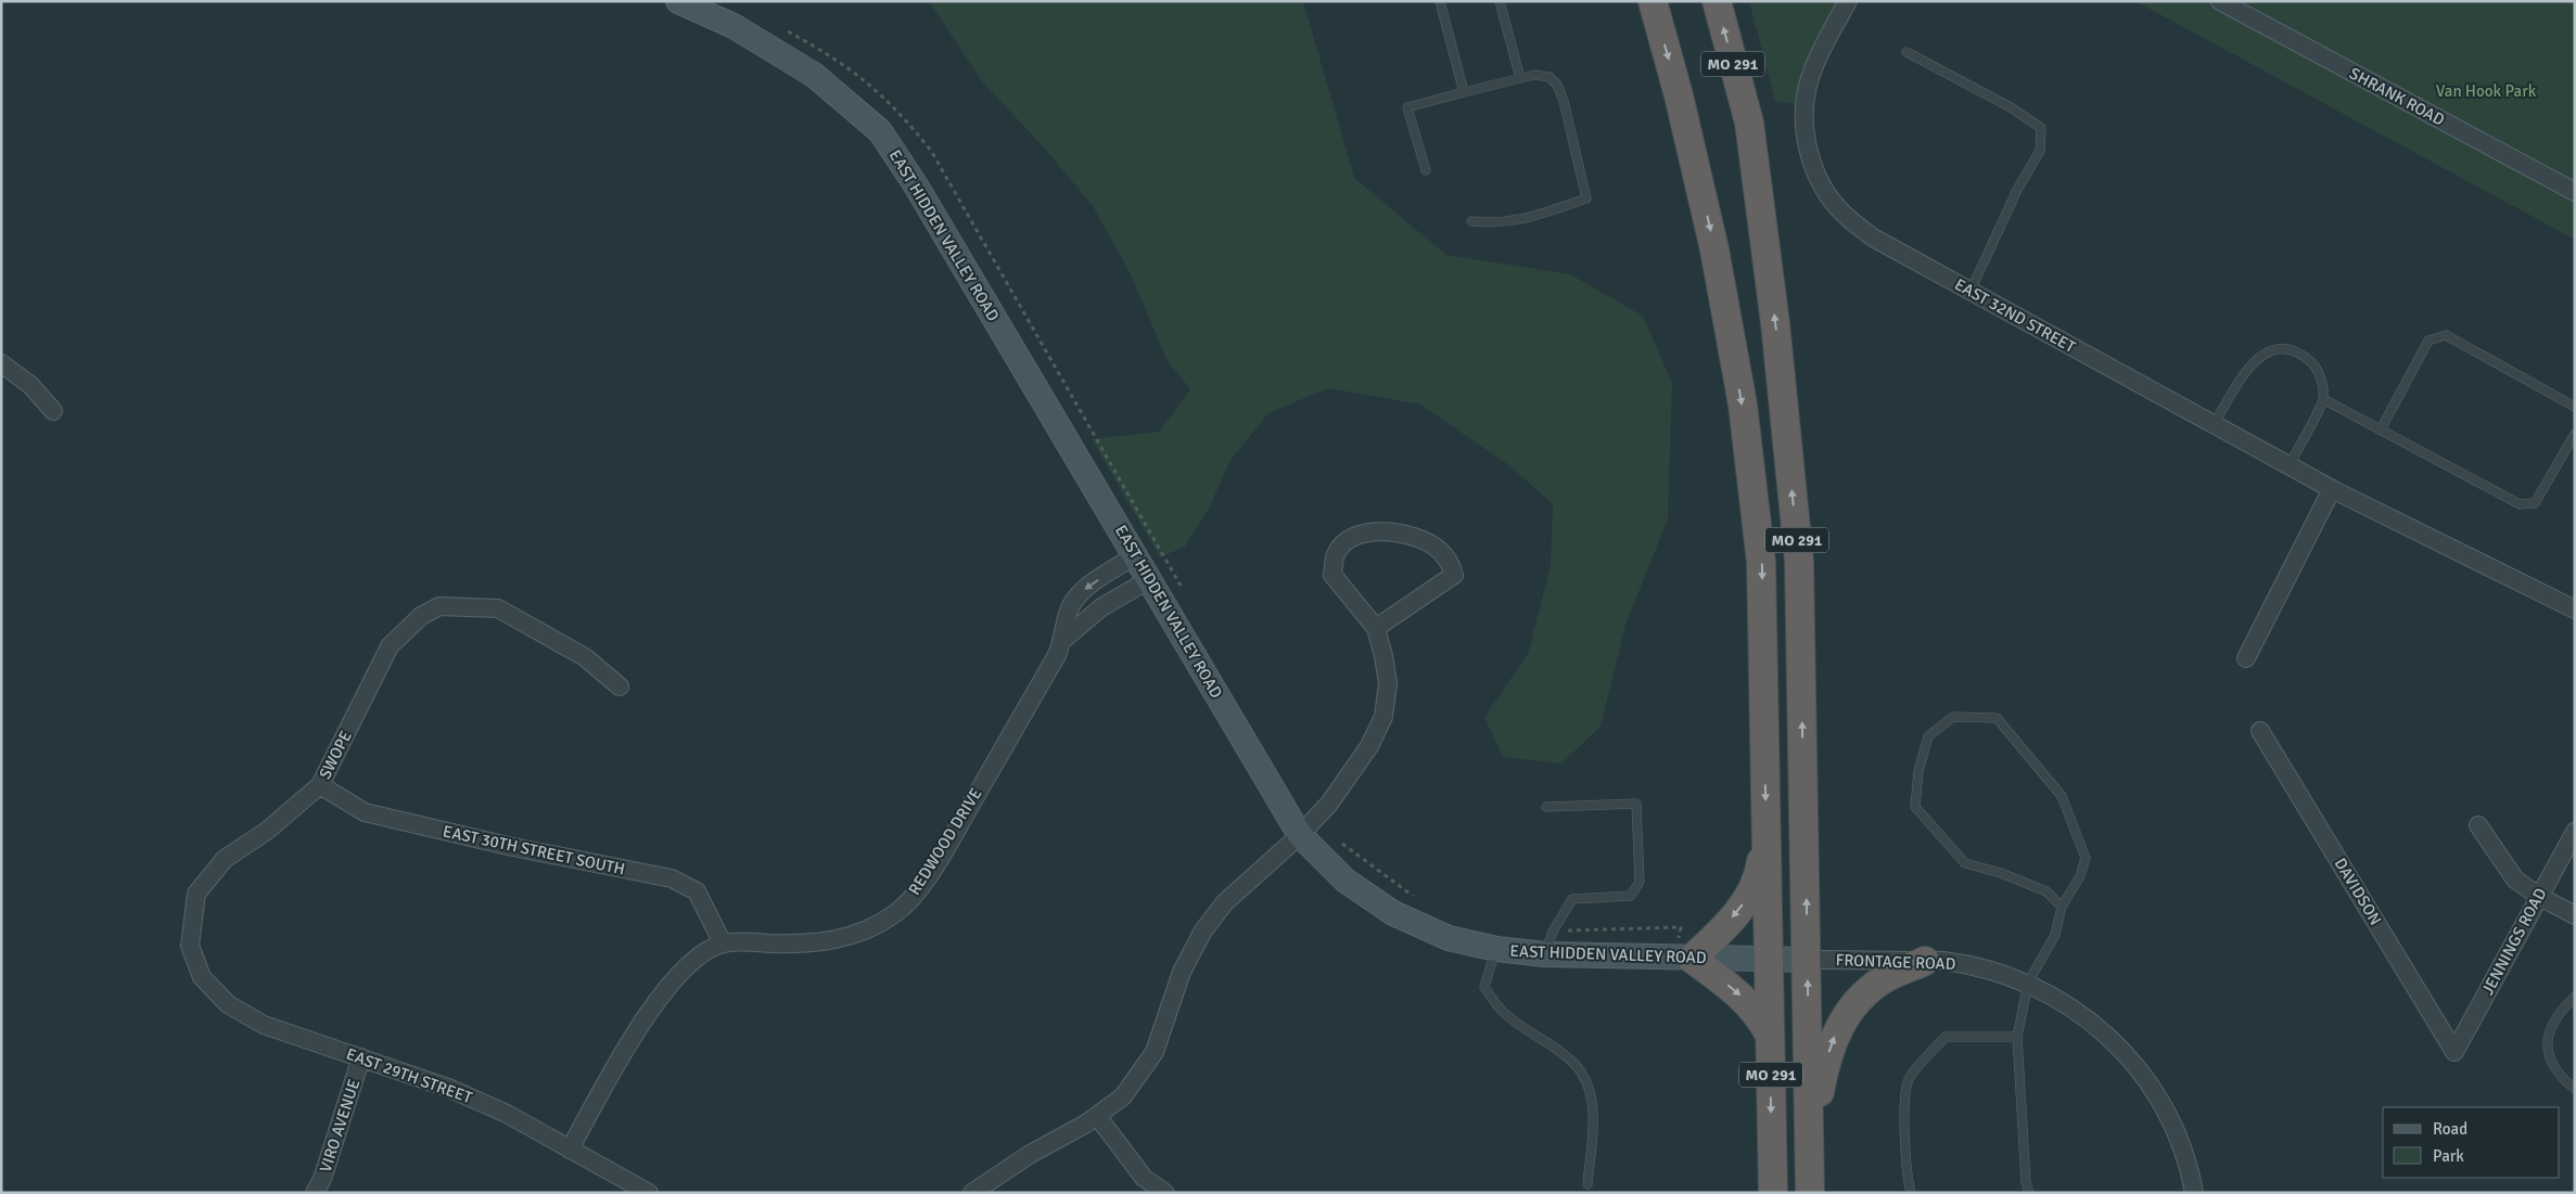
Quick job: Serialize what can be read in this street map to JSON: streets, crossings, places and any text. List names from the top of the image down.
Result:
{
  "streets": {
    "highway": ["MO 291"],
    "main road": ["EAST HIDDEN VALLEY ROAD"],
    "street": [
      "SHRANK ROAD",
      "EAST 32ND STREET",
      "SWOPE",
      "REDWOOD DRIVE",
      "EAST 30TH STREET SOUTH",
      "DAVIDSON",
      "JENNINGS ROAD",
      "FRONTAGE ROAD",
      "EAST 29TH STREET",
      "VIRO AVENUE"
    ]
  },
  "crossings": [
    ["MO 291", "EAST HIDDEN VALLEY ROAD"],
    ["MO 291", "FRONTAGE ROAD"],
    ["EAST HIDDEN VALLEY ROAD", "REDWOOD DRIVE"],
    ["EAST HIDDEN VALLEY ROAD", "FRONTAGE ROAD"],
    ["SWOPE", "EAST 30TH STREET SOUTH"],
    ["SWOPE", "EAST 29TH STREET"],
    ["REDWOOD DRIVE", "EAST 30TH STREET SOUTH"],
    ["DAVIDSON", "JENNINGS ROAD"],
    ["EAST 29TH STREET", "VIRO AVENUE"]
  ],
  "parks": ["Van Hook Park"],
  "legend": ["Road", "Park"]
}
